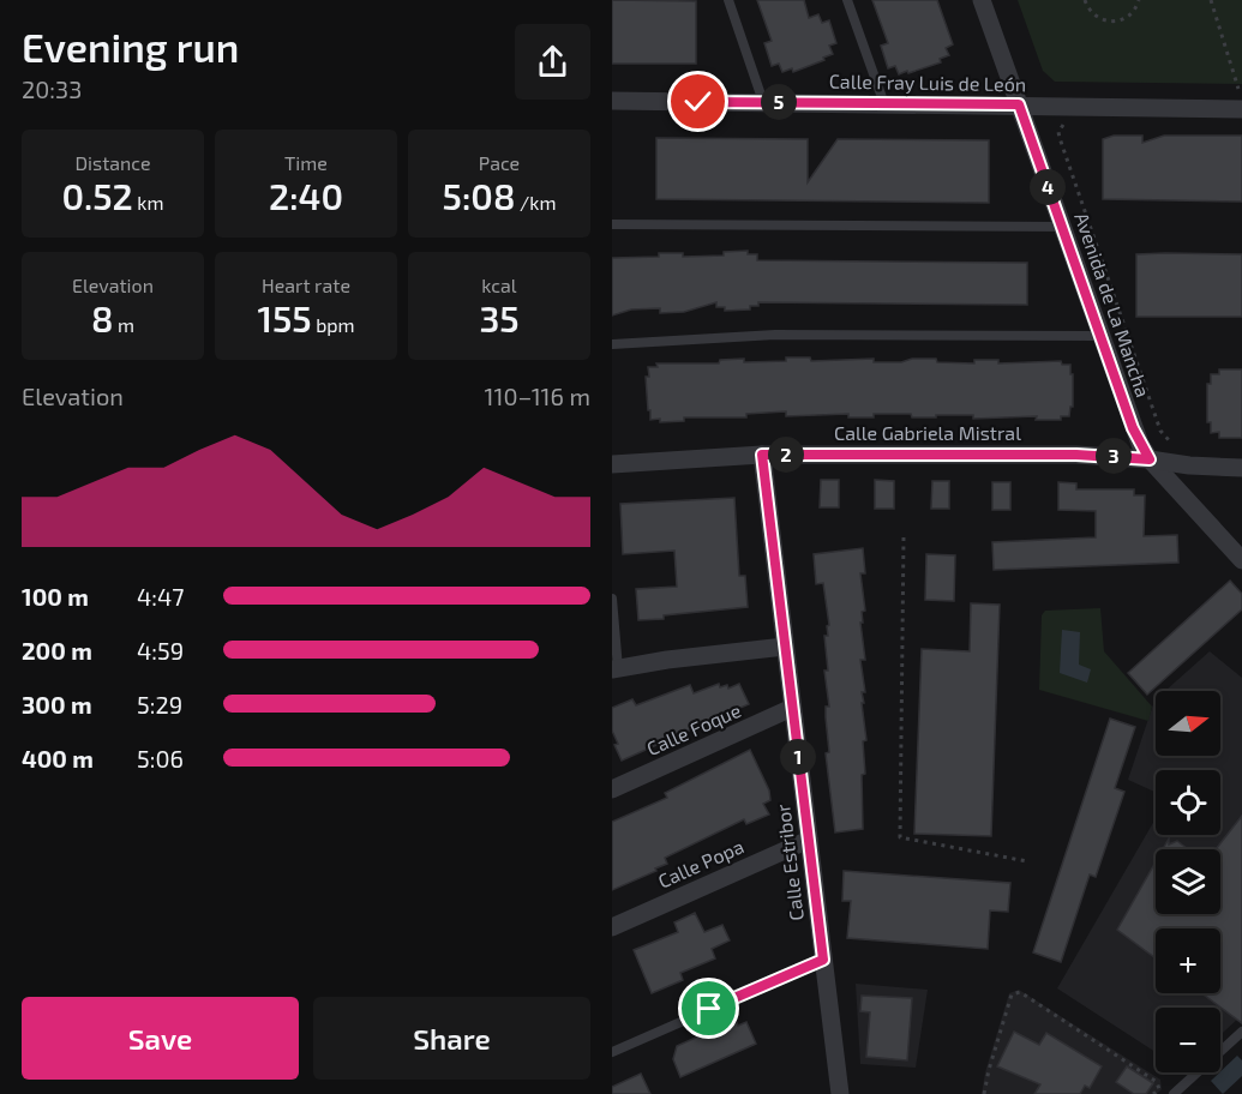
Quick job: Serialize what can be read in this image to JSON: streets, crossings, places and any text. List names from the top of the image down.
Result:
{
  "streets": {
    "street": [
      "Calle Fray Luis de León",
      "Avenida de La Mancha",
      "Calle Gabriela Mistral",
      "Calle Foque",
      "Calle Estribor",
      "Calle Popa"
    ]
  },
  "crossings": [
    ["Calle Fray Luis de León", "Avenida de La Mancha"],
    ["Avenida de La Mancha", "Calle Gabriela Mistral"],
    ["Calle Gabriela Mistral", "Calle Estribor"],
    ["Calle Foque", "Calle Estribor"],
    ["Calle Estribor", "Calle Popa"]
  ],
  "north": "right",
  "page": {
    "heading": ["Evening run", "20:33"],
    "pins": [
      "5",
      "4",
      "2",
      "3",
      "1"
    ],
    "stats": [
      ["Distance", "0.52 km"],
      ["Time", "2:40"],
      ["Pace", "5:08 /km"],
      ["Elevation", "8 m"],
      ["Heart rate", "155 bpm"],
      ["kcal", "35"]
    ],
    "chart": ["Elevation", "110–116 m"],
    "list": [
      {
        "name": "100 m",
        "note": "4:47"
      },
      {
        "name": "200 m",
        "note": "4:59"
      },
      {
        "name": "300 m",
        "note": "5:29"
      },
      {
        "name": "400 m",
        "note": "5:06"
      }
    ],
    "map_buttons": ["+", "−"],
    "buttons": ["Save", "Share"]
  }
}
